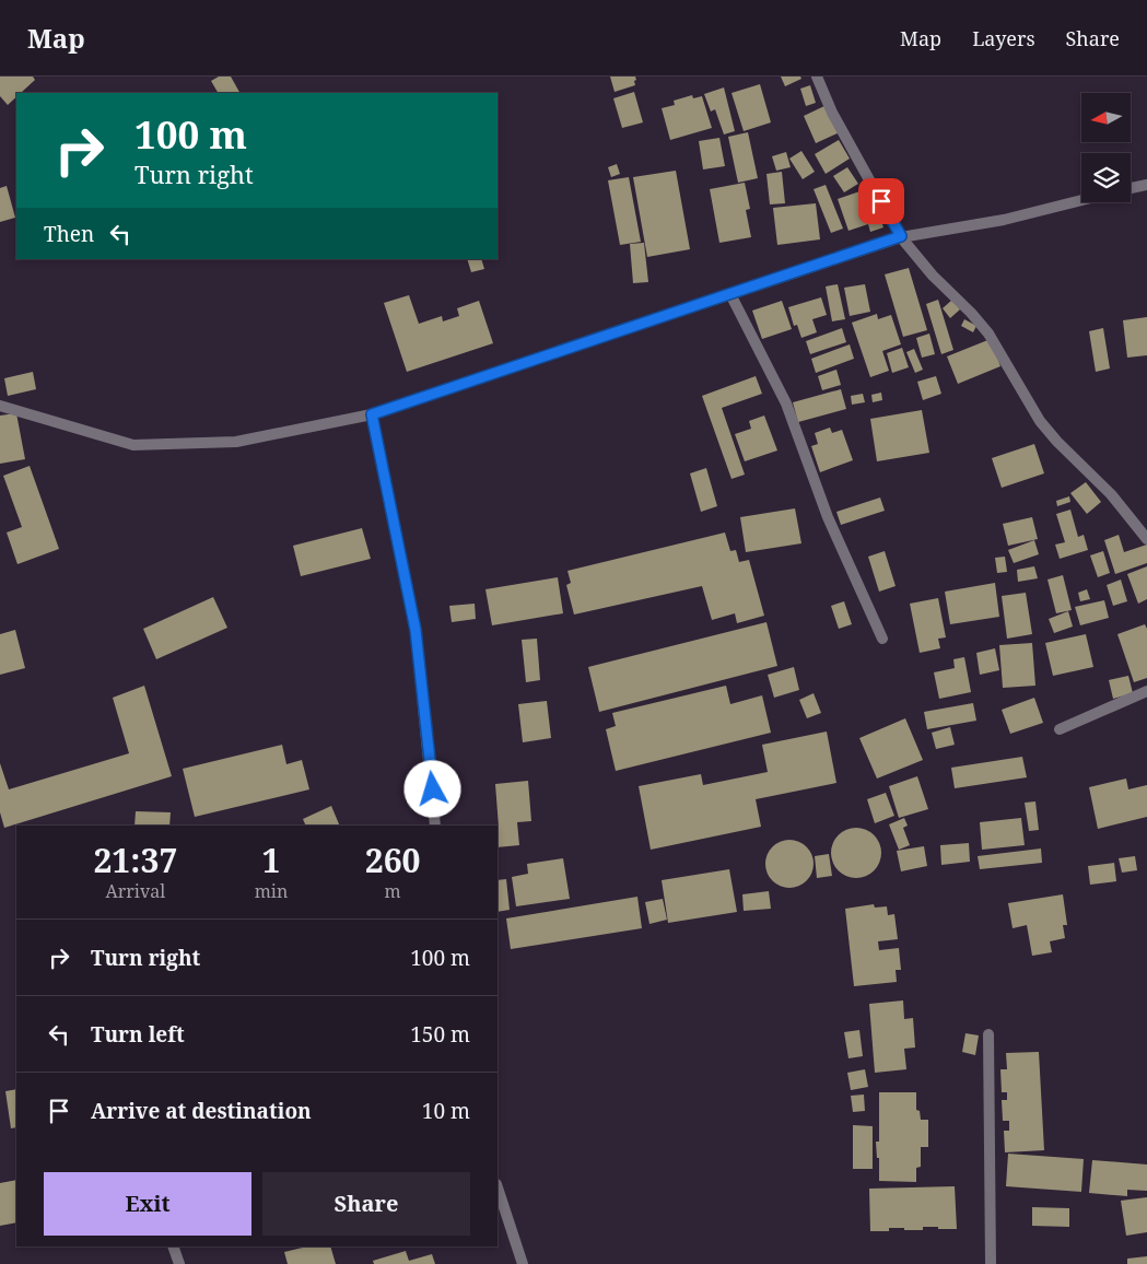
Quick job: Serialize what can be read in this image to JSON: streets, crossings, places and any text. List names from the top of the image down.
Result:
{
  "north": "left",
  "page": {
    "header": "Map",
    "nav": ["Map", "Layers", "Share"],
    "turn": ["100 m", "Turn right"],
    "then": "Then",
    "eta": [
      "21:37",
      "Arrival",
      "1",
      "min",
      "260",
      "m"
    ],
    "list": [
      {
        "name": "Turn right",
        "value": "100 m"
      },
      {
        "name": "Turn left",
        "value": "150 m"
      },
      {
        "name": "Arrive at destination",
        "value": "10 m"
      }
    ],
    "buttons": ["Exit", "Share"]
  }
}
